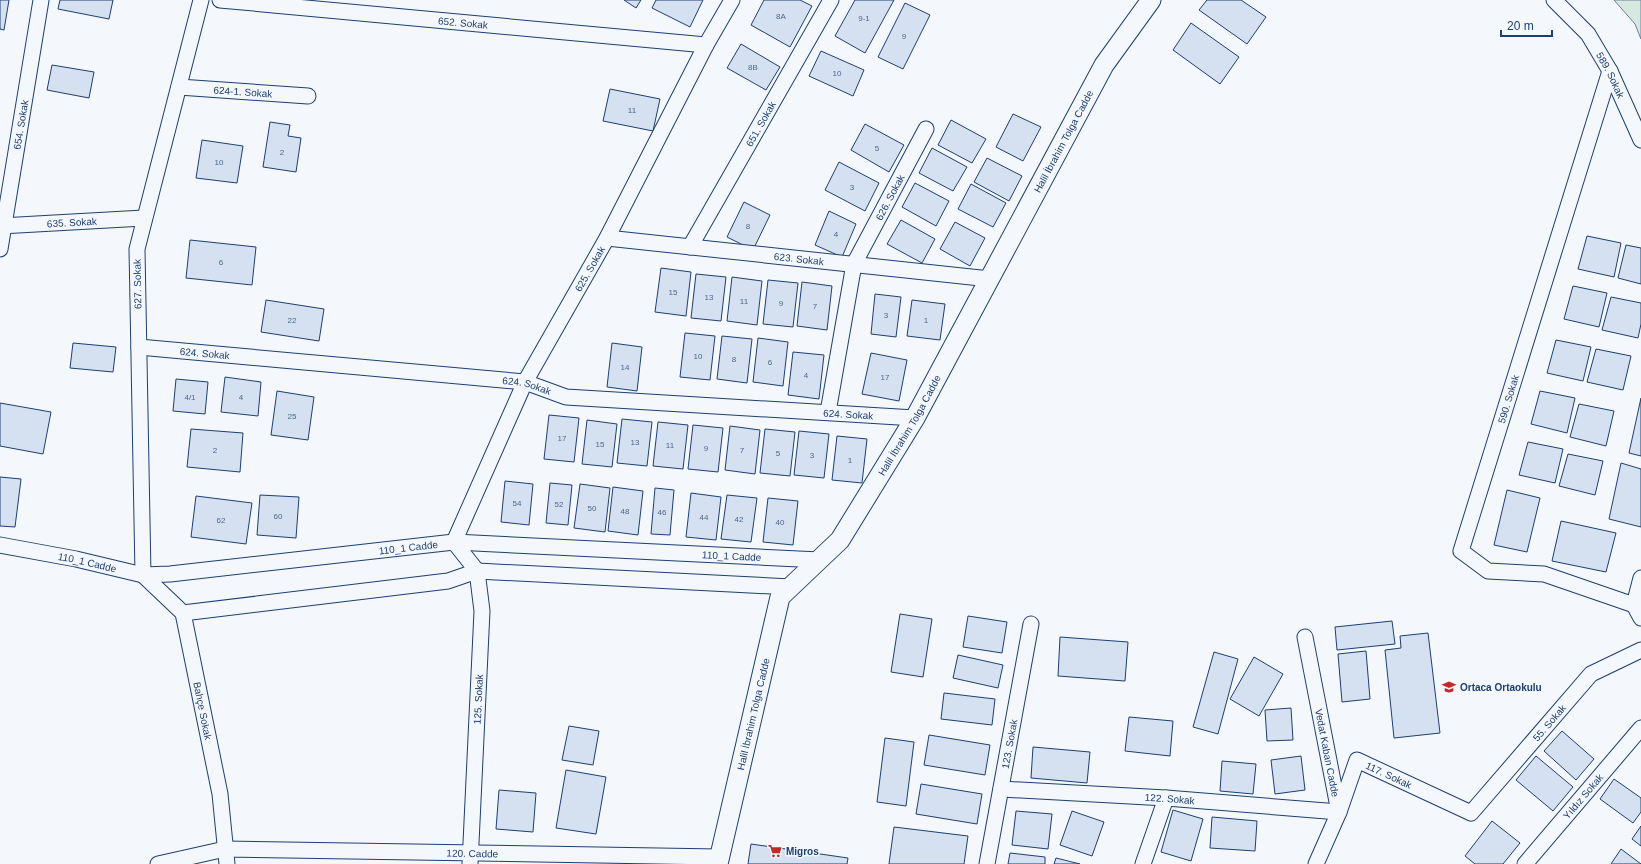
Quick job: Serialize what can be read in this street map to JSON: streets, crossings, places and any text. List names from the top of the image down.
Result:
{
  "streets": {
    "street": [
      "652. Sokak",
      "589. Sokak",
      "624-1. Sokak",
      "651. Sokak",
      "654. Sokak",
      "Halil İbrahim Tolga Cadde",
      "626. Sokak",
      "635. Sokak",
      "623. Sokak",
      "625. Sokak",
      "627. Sokak",
      "624. Sokak",
      "590. Sokak",
      "110_1 Cadde",
      "125. Sokak",
      "Bahçe Sokak",
      "55. Sokak",
      "123. Sokak",
      "Vedat Kaban Cadde",
      "117. Sokak",
      "Yıldız Sokak",
      "122. Sokak",
      "120. Cadde"
    ]
  },
  "crossings": [
    ["652. Sokak", "625. Sokak"],
    ["589. Sokak", "590. Sokak"],
    ["624-1. Sokak", "627. Sokak"],
    ["651. Sokak", "623. Sokak"],
    ["654. Sokak", "635. Sokak"],
    ["Halil İbrahim Tolga Cadde", "623. Sokak"],
    ["Halil İbrahim Tolga Cadde", "624. Sokak"],
    ["Halil İbrahim Tolga Cadde", "110_1 Cadde"],
    ["Halil İbrahim Tolga Cadde", "120. Cadde"],
    ["626. Sokak", "623. Sokak"],
    ["626. Sokak", "624. Sokak"],
    ["635. Sokak", "627. Sokak"],
    ["623. Sokak", "625. Sokak"],
    ["625. Sokak", "624. Sokak"],
    ["625. Sokak", "110_1 Cadde"],
    ["627. Sokak", "624. Sokak"],
    ["627. Sokak", "110_1 Cadde"],
    ["125. Sokak", "120. Cadde"],
    ["Bahçe Sokak", "120. Cadde"],
    ["55. Sokak", "117. Sokak"],
    ["123. Sokak", "122. Sokak"],
    ["Vedat Kaban Cadde", "117. Sokak"],
    ["Vedat Kaban Cadde", "122. Sokak"],
    ["117. Sokak", "122. Sokak"]
  ],
  "places": {
    "school or university": ["Ortaca Ortaokulu"],
    "supermarket": ["Migros"]
  },
  "house_numbers": [
    "8A",
    "9-1",
    "9",
    "8B",
    "10",
    "11",
    "5",
    "2",
    "10",
    "3",
    "8",
    "4",
    "6",
    "15",
    "13",
    "11",
    "9",
    "7",
    "3",
    "22",
    "1",
    "10",
    "8",
    "6",
    "14",
    "4",
    "17",
    "4/1",
    "4",
    "25",
    "17",
    "13",
    "15",
    "11",
    "9",
    "2",
    "7",
    "5",
    "3",
    "1",
    "54",
    "52",
    "50",
    "48",
    "46",
    "60",
    "44",
    "42",
    "62",
    "40"
  ],
  "scale_bar": "20 m"
}
